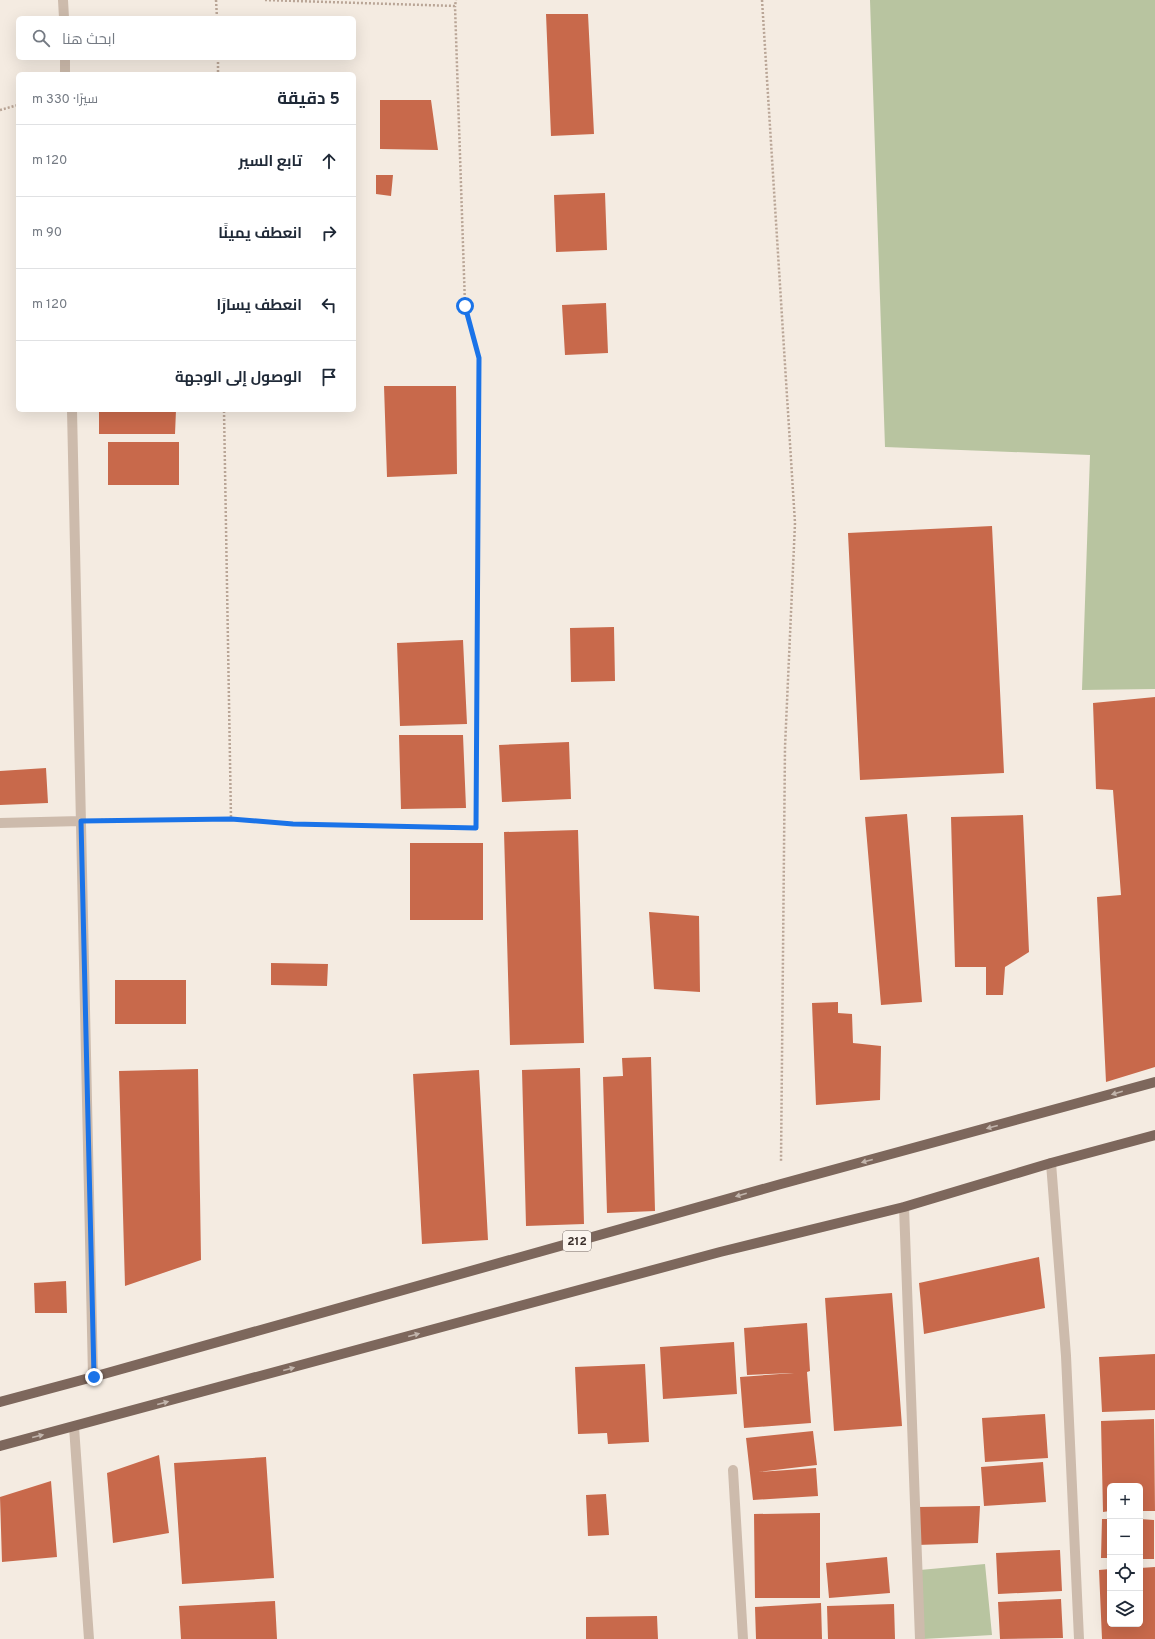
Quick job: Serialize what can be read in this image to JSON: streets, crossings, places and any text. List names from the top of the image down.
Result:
{
  "streets": {
    "main road": ["212"]
  },
  "page": {
    "search": "ابحث هنا",
    "heading": ["5 دقيقة", "سيرًا · 330 m"],
    "list": [
      ["تابع السير", "120 m"],
      ["انعطف يمينًا", "90 m"],
      ["انعطف يسارًا", "120 m"],
      "الوصول إلى الوجهة"
    ],
    "map_buttons": ["+", "−"]
  }
}
